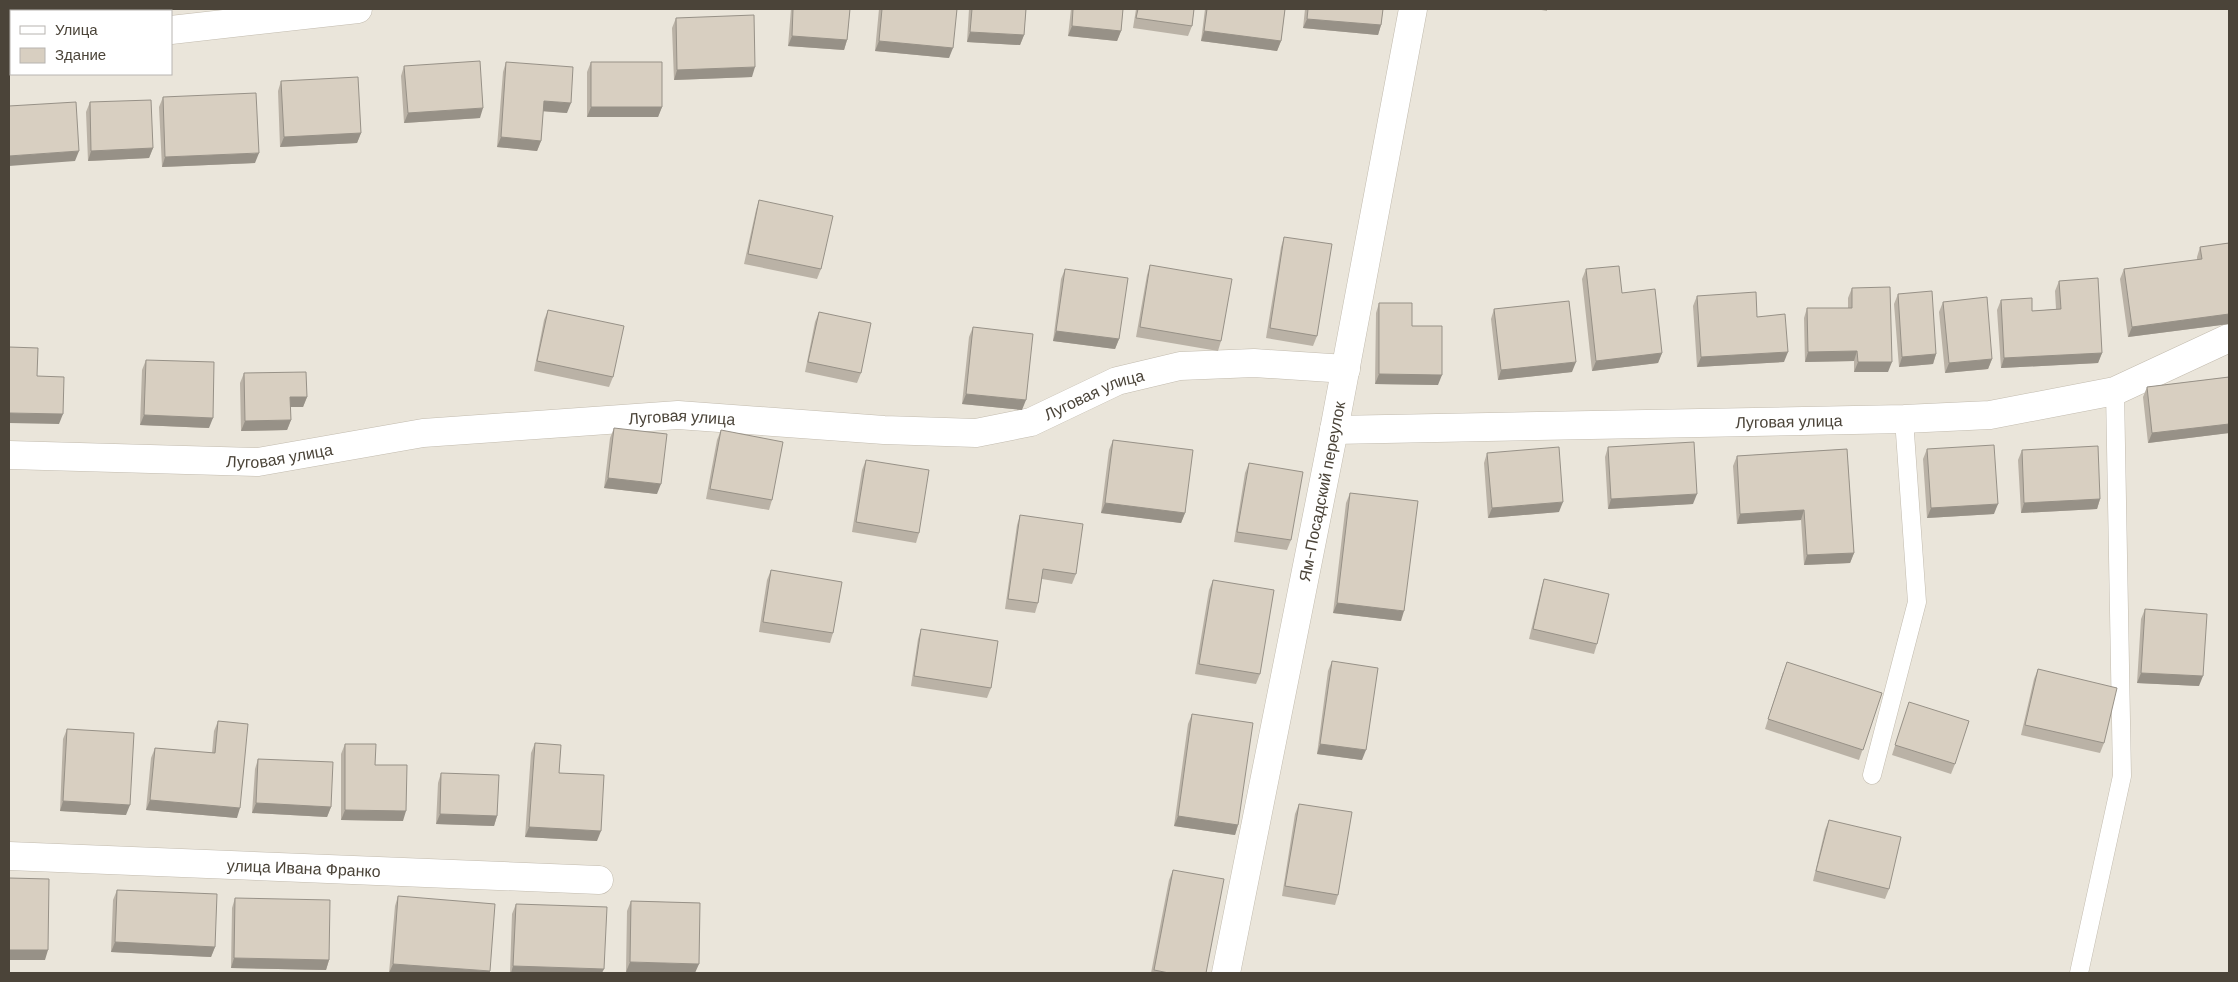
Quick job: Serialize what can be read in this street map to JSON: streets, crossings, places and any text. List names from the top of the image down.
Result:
{
  "streets": {
    "street": ["Луговая улица", "Ям-Посадский переулок", "улица Ивана Франко"]
  },
  "crossings": [
    ["Луговая улица", "Ям-Посадский переулок"]
  ],
  "legend": ["Улица", "Здание"]
}
